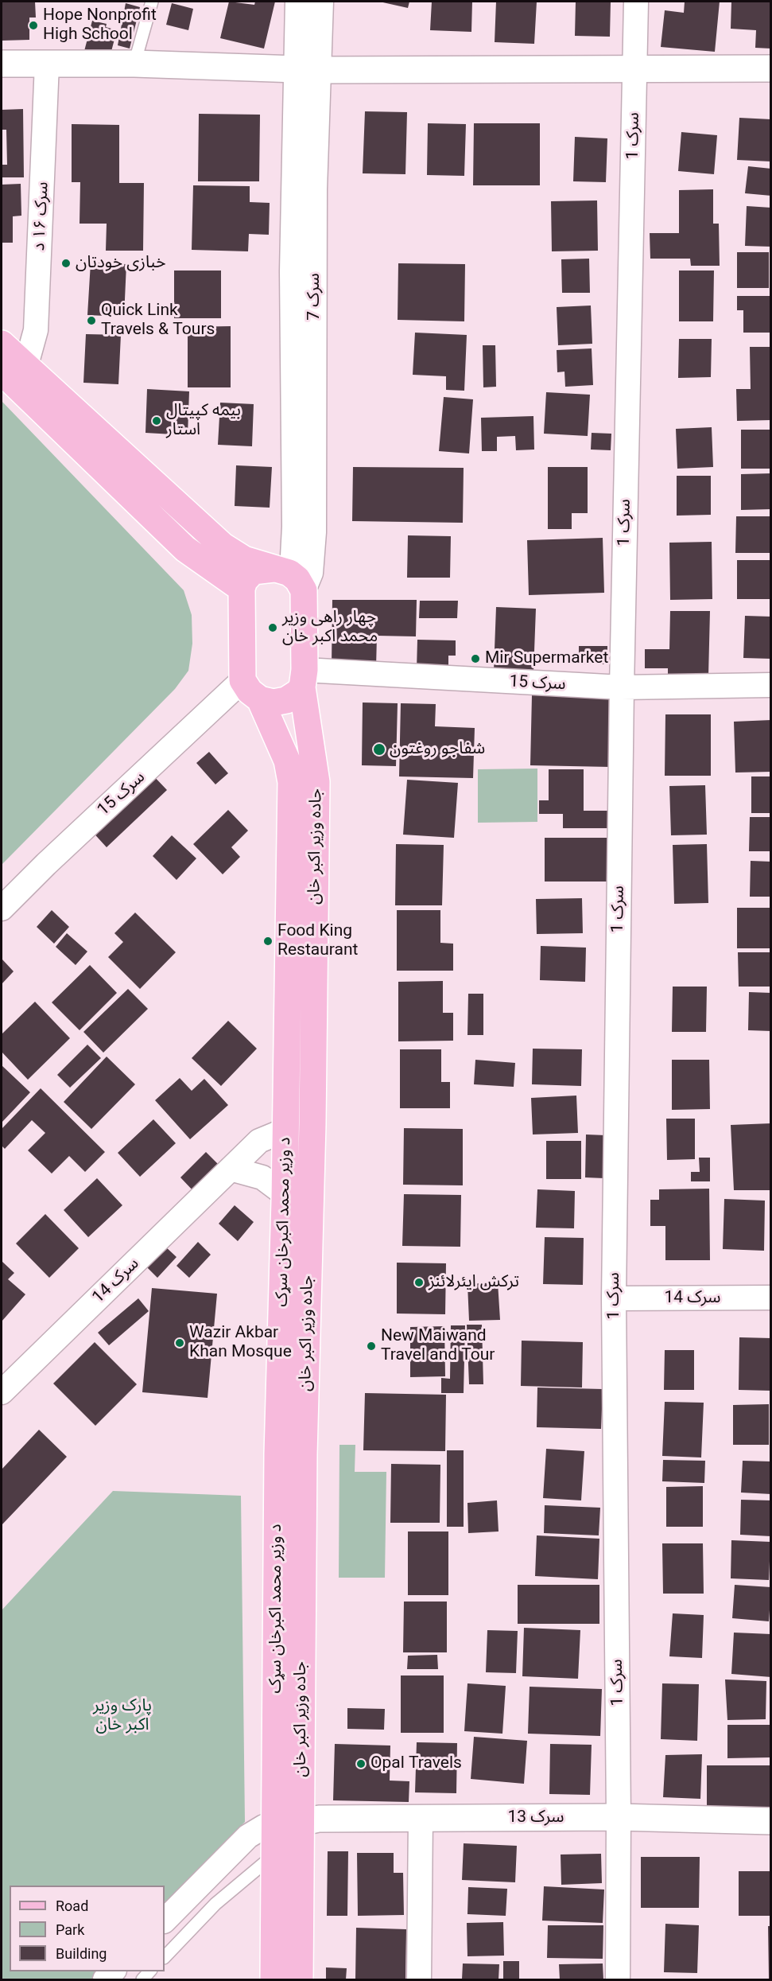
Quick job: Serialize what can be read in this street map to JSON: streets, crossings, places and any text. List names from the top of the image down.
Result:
{
  "streets": {
    "main road": ["جاده وزیر اکبر خان", "د وزیر محمد اکبرخان سړک"],
    "street": [
      "سرک 1",
      "سرک ۱۶ د",
      "سرک 7",
      "سرک 15",
      "سرک 14",
      "سرک 13"
    ]
  },
  "crossings": [
    ["سرک 1", "سرک 15"],
    ["سرک 1", "سرک 14"],
    ["سرک 1", "سرک 13"],
    ["سرک 7", "جاده وزیر اکبر خان"],
    ["سرک 15", "جاده وزیر اکبر خان"],
    ["سرک 15", "د وزیر محمد اکبرخان سړک"],
    ["جاده وزیر اکبر خان", "د وزیر محمد اکبرخان سړک"],
    ["جاده وزیر اکبر خان", "سرک 13"],
    ["د وزیر محمد اکبرخان سړک", "سرک 14"]
  ],
  "parks": ["پارک وزیر اکبر خان"],
  "places": [
    "Hope Nonprofit High School",
    "خبازی خودتان",
    "Quick Link Travels & Tours",
    "بیمه کپیتال استار",
    "چهار راهی وزیر محمد اکبر خان",
    "Mir Supermarket",
    "شفاجو روغتون",
    "Food King Restaurant",
    "ترکش ایئرلائنز",
    "Wazir Akbar Khan Mosque",
    "New Maiwand Travel and Tour",
    "Opal Travels"
  ],
  "legend": ["Road", "Park", "Building"]
}
